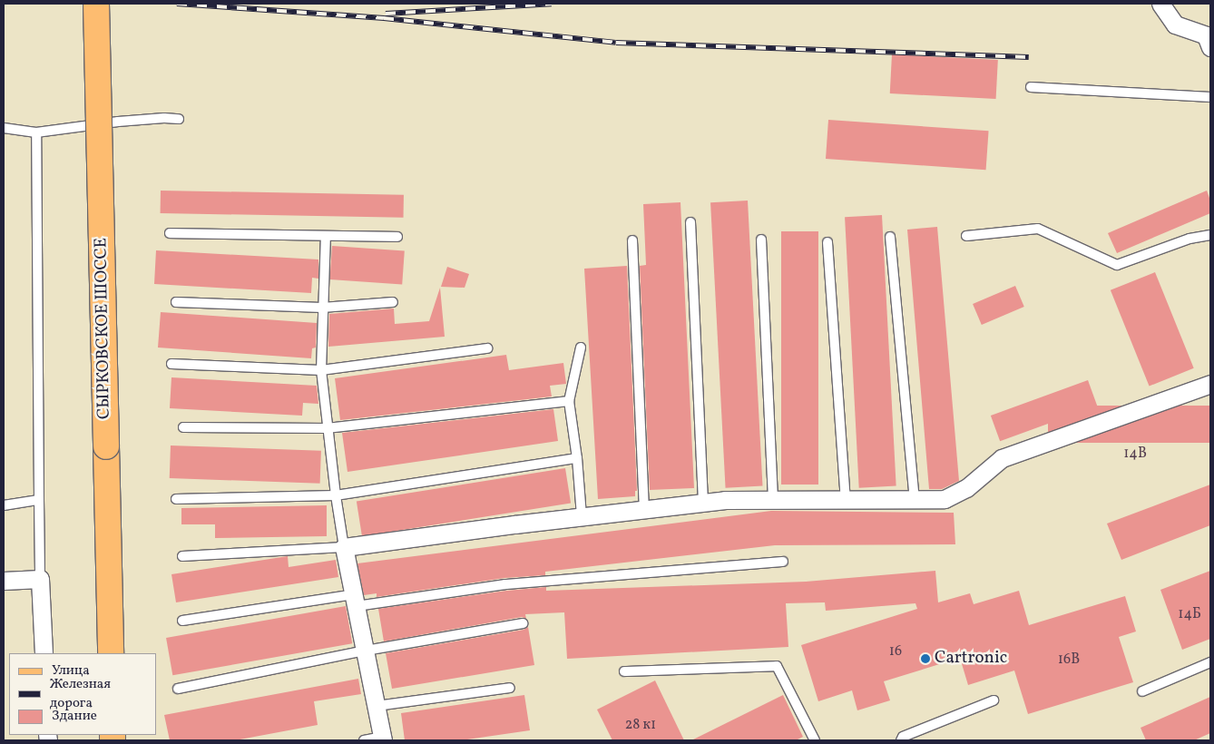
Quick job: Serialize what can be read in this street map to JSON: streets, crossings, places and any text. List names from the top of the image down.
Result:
{
  "streets": {
    "main road": ["СЫРКОВСКОЕ ШОССЕ"]
  },
  "places": ["Cartronic"],
  "house_numbers": [
    "14В",
    "14Б",
    "16",
    "16В",
    "28 к1"
  ],
  "legend": ["Улица", "Железная дорога", "Здание"]
}
